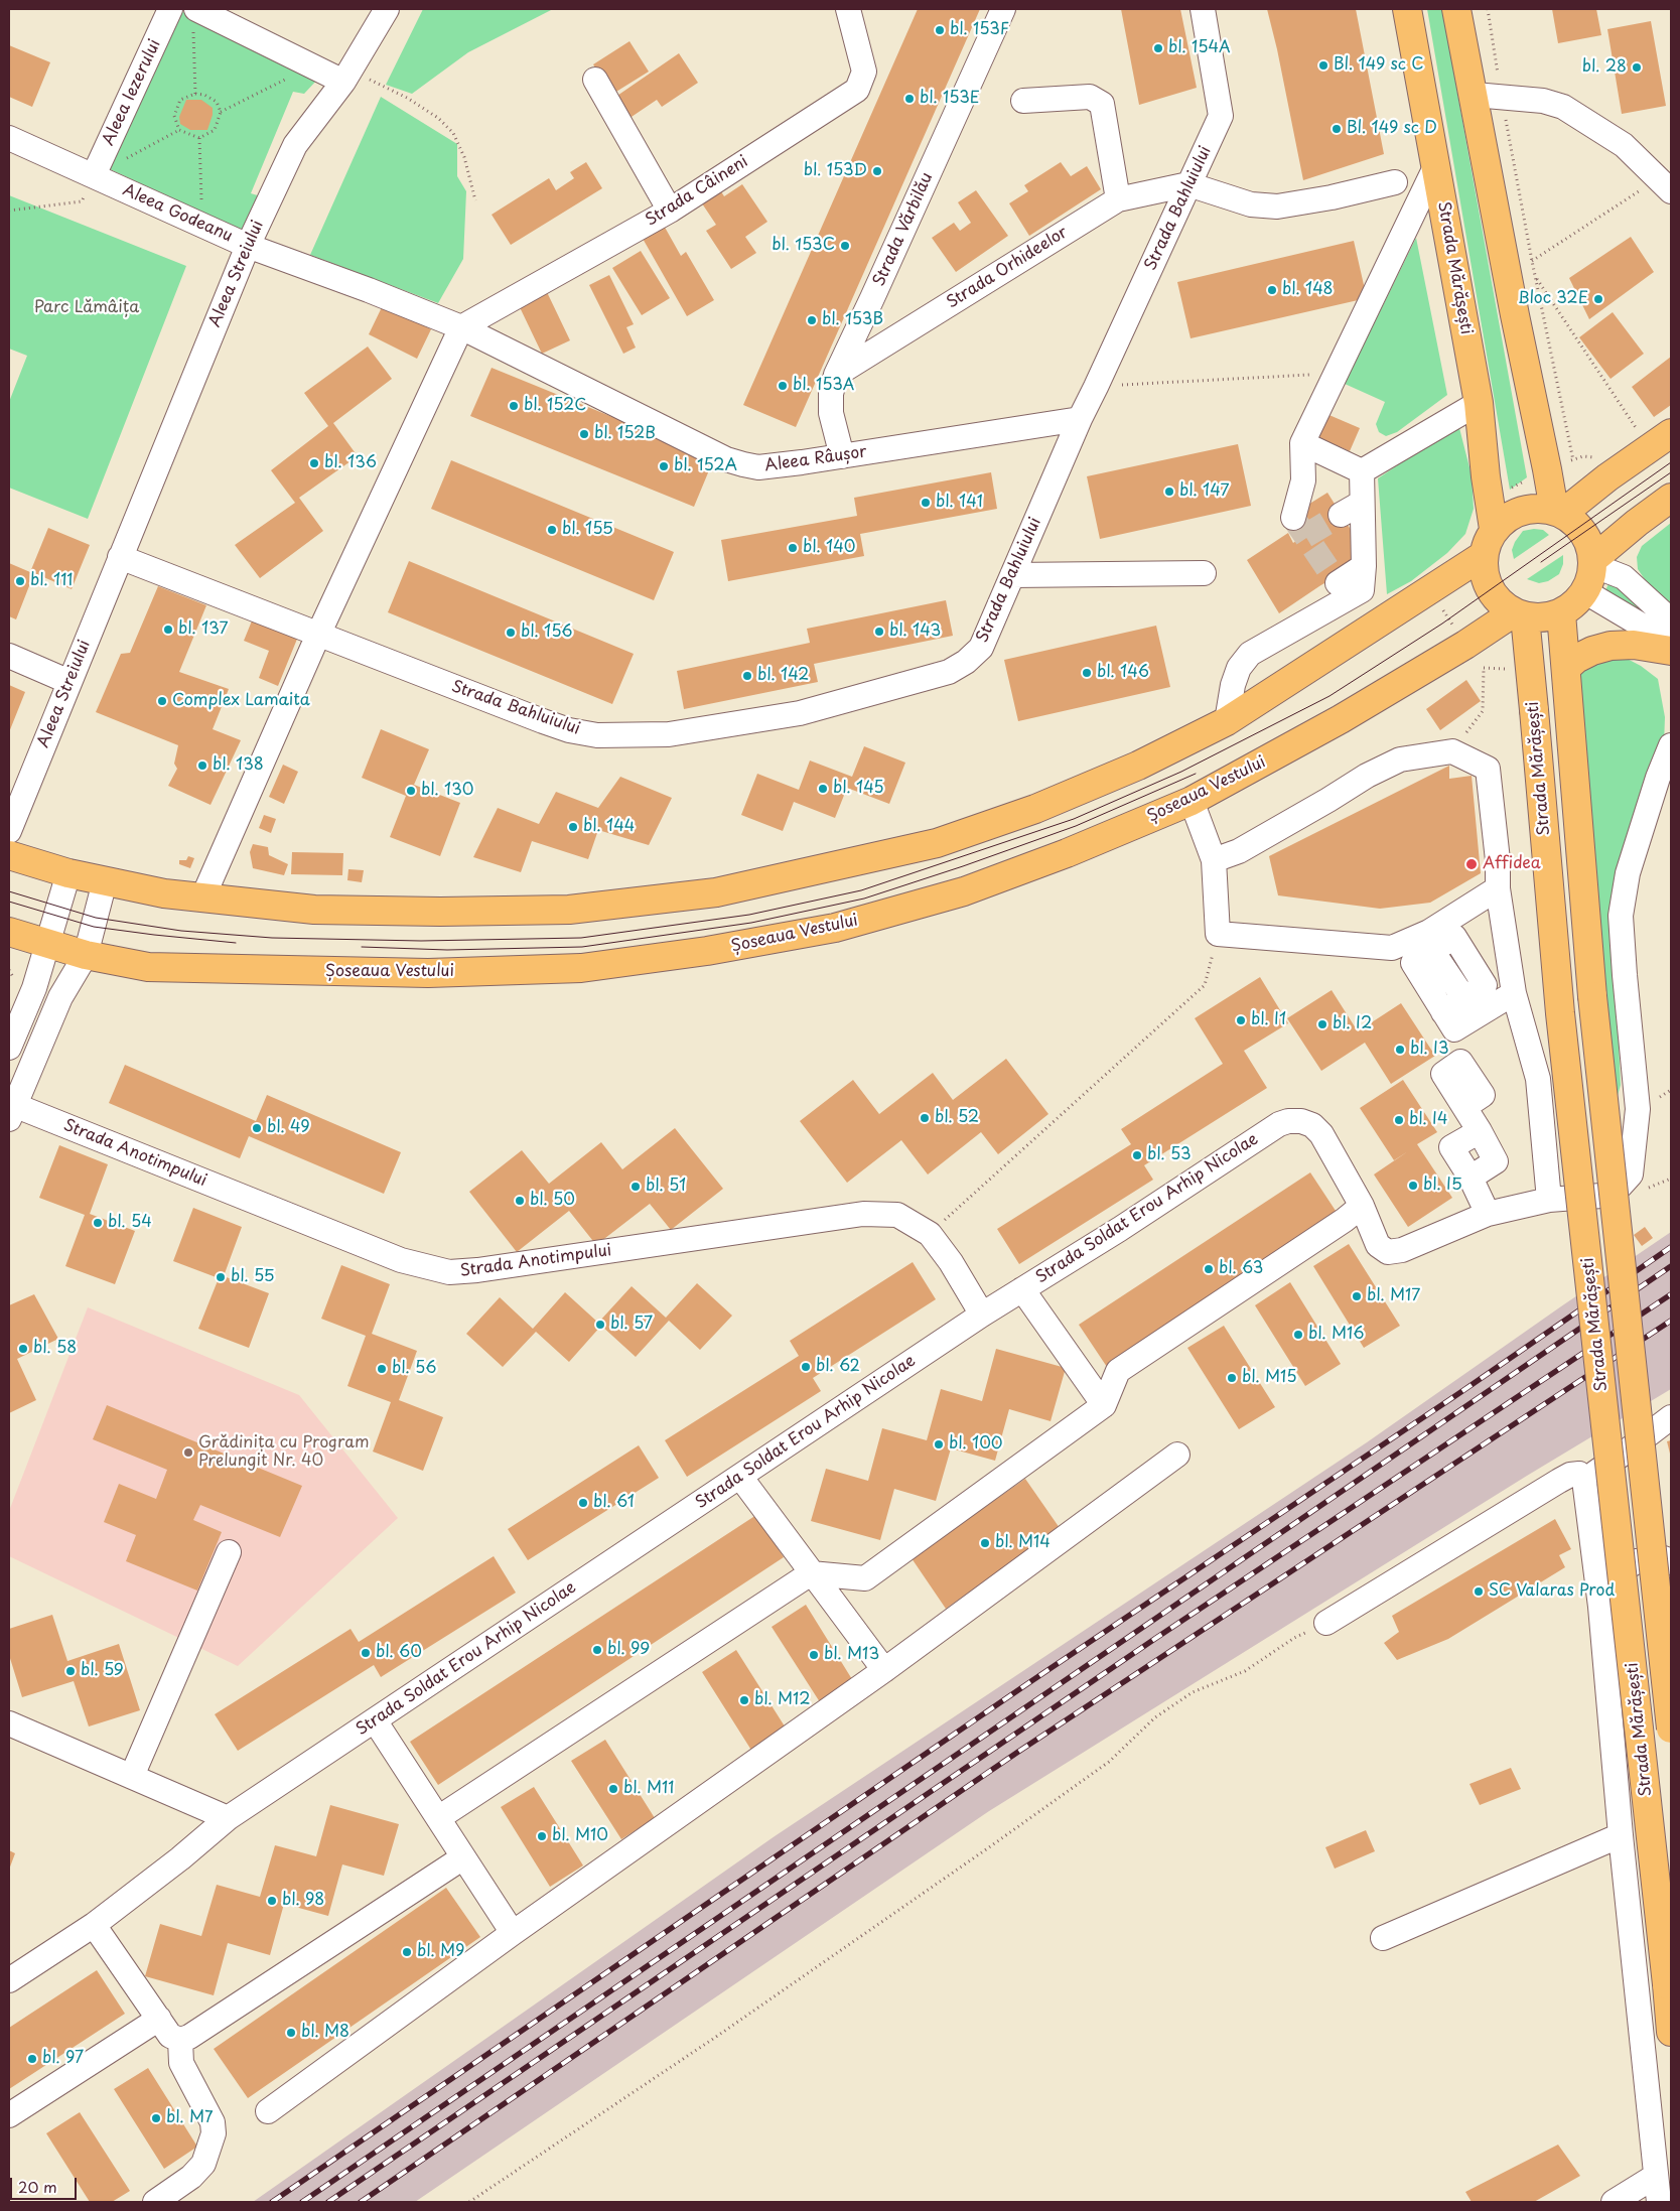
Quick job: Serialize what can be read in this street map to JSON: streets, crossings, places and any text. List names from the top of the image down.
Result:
{
  "streets": {
    "main road": ["Strada Mărășești", "Șoseaua Vestului"],
    "street": [
      "Aleea Iezerului",
      "Strada Câineni",
      "Strada Bahluiului",
      "Aleea Godeanu",
      "Strada Vărbilău",
      "Strada Orhideelor",
      "Aleea Streiului",
      "Aleea Râușor",
      "Strada Anotimpului",
      "Strada Soldat Erou Arhip Nicolae"
    ]
  },
  "crossings": [
    ["Aleea Iezerului", "Aleea Godeanu"],
    ["Strada Câineni", "Aleea Godeanu"],
    ["Strada Câineni", "Aleea Râușor"],
    ["Strada Bahluiului", "Strada Orhideelor"],
    ["Strada Bahluiului", "Aleea Râușor"],
    ["Aleea Godeanu", "Aleea Streiului"],
    ["Aleea Godeanu", "Aleea Râușor"],
    ["Strada Vărbilău", "Strada Orhideelor"],
    ["Strada Vărbilău", "Aleea Râușor"],
    ["Strada Mărășești", "Șoseaua Vestului"],
    ["Strada Anotimpului", "Strada Soldat Erou Arhip Nicolae"]
  ],
  "parks": ["Parc Lămâița"],
  "places": [
    "bl. 153F",
    "bl. 154A",
    "Bl. 149 sc C",
    "bl. 28",
    "bl. 153E",
    "Bl. 149 sc D",
    "bl. 153D",
    "bl. 153C",
    "bl. 148",
    "Bloc 32E",
    "bl. 153B",
    "bl. 153A",
    "bl. 152C",
    "bl. 152B",
    "bl. 136",
    "bl. 152A",
    "bl. 147",
    "bl. 141",
    "bl. 155",
    "bl. 140",
    "bl. 111",
    "bl. 137",
    "bl. 143",
    "bl. 156",
    "bl. 146",
    "bl. 142",
    "Complex Lamaita",
    "bl. 138",
    "bl. 145",
    "bl. 130",
    "bl. 144",
    "Affidea",
    "bl. I1",
    "bl. I2",
    "bl. I3",
    "bl. 52",
    "bl. I4",
    "bl. 49",
    "bl. 53",
    "bl. I5",
    "bl. 51",
    "bl. 50",
    "bl. 54",
    "bl. 63",
    "bl. 55",
    "bl. M17",
    "bl. 57",
    "bl. M16",
    "bl. 58",
    "bl. 62",
    "bl. 56",
    "bl. M15",
    "bl. 100",
    "Grădinița cu Program Prelungit Nr. 40",
    "bl. 61",
    "bl. M14",
    "SC Valaras Prod",
    "bl. 99",
    "bl. 60",
    "bl. M13",
    "bl. 59",
    "bl. M12",
    "bl. M11",
    "bl. M10",
    "bl. 98",
    "bl. M9",
    "bl. M8",
    "bl. 97",
    "bl. M7"
  ],
  "scale_bar": "20 m"
}
